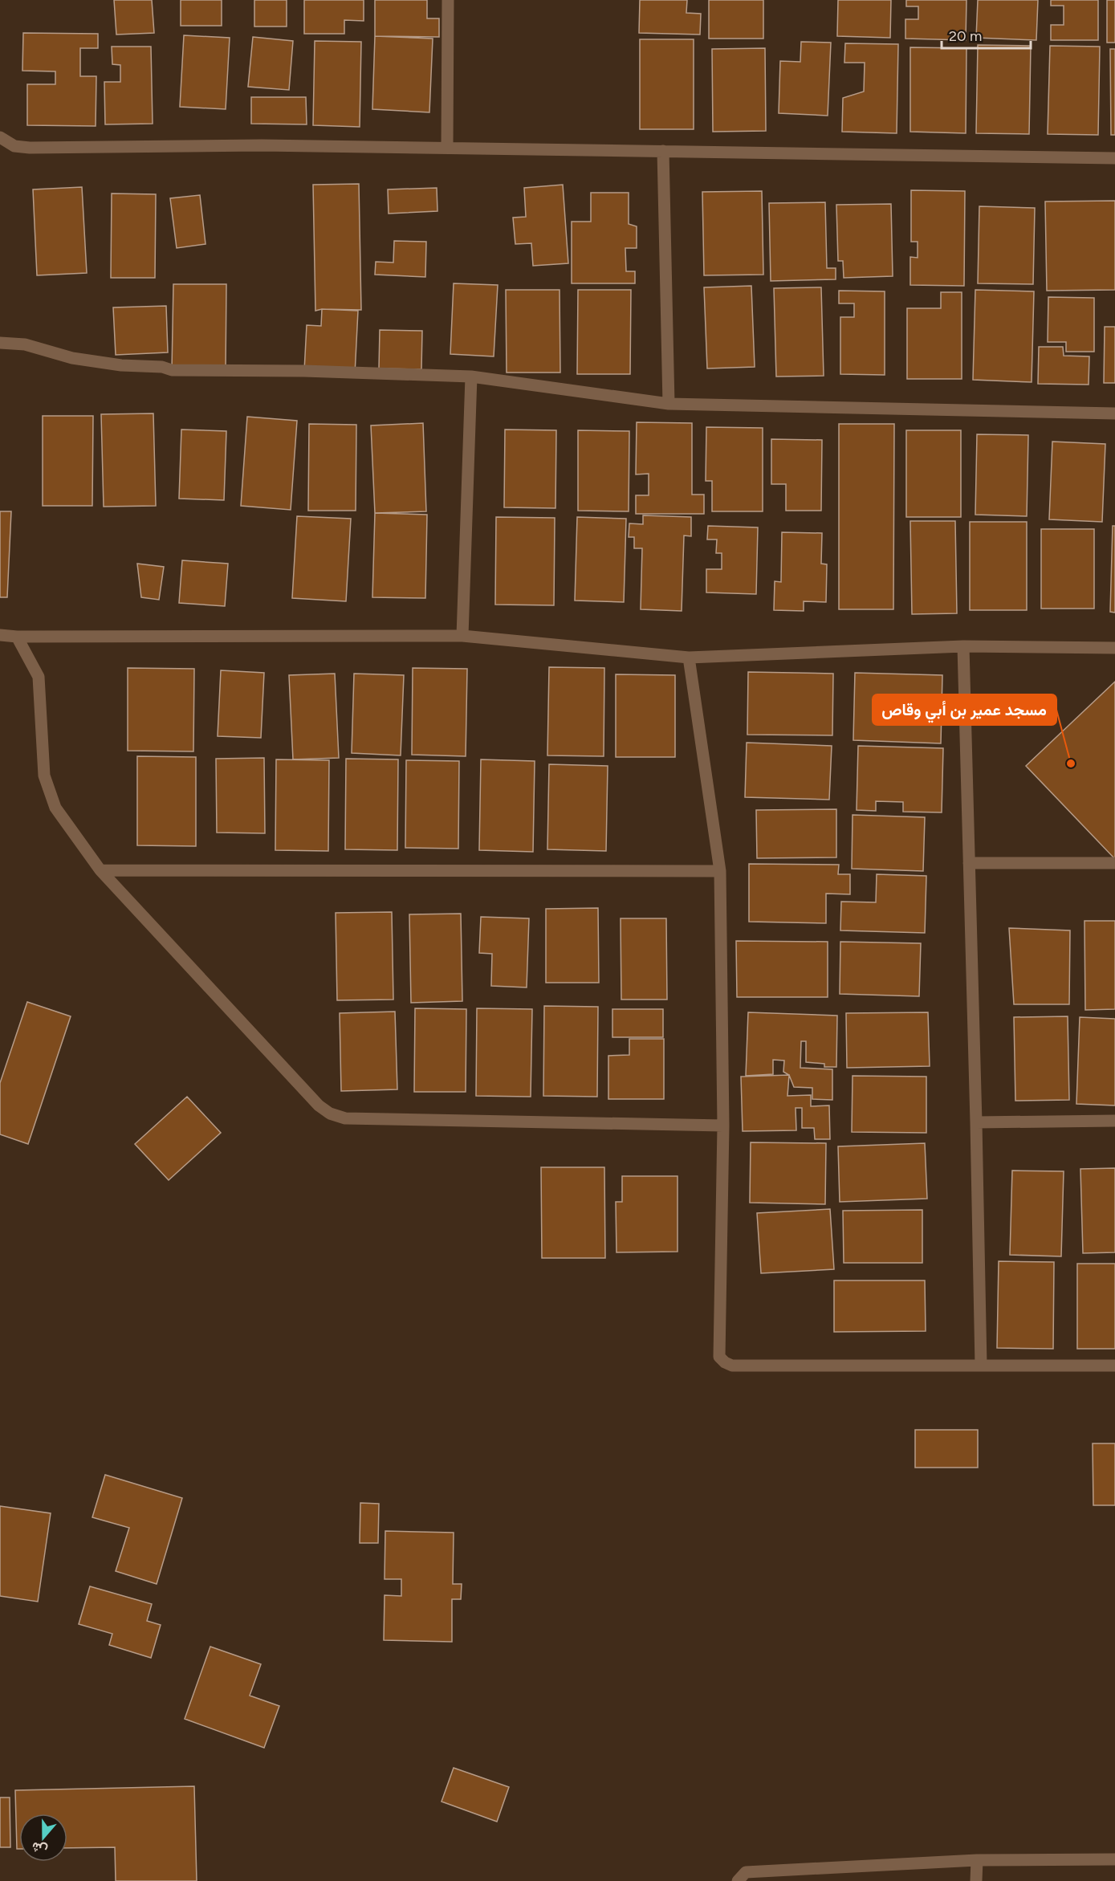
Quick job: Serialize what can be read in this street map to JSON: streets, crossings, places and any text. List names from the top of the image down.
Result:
{
  "places": ["مسجد عمير بن أبي وقاص"],
  "scale_bar": "20 m",
  "north": "bottom"
}
